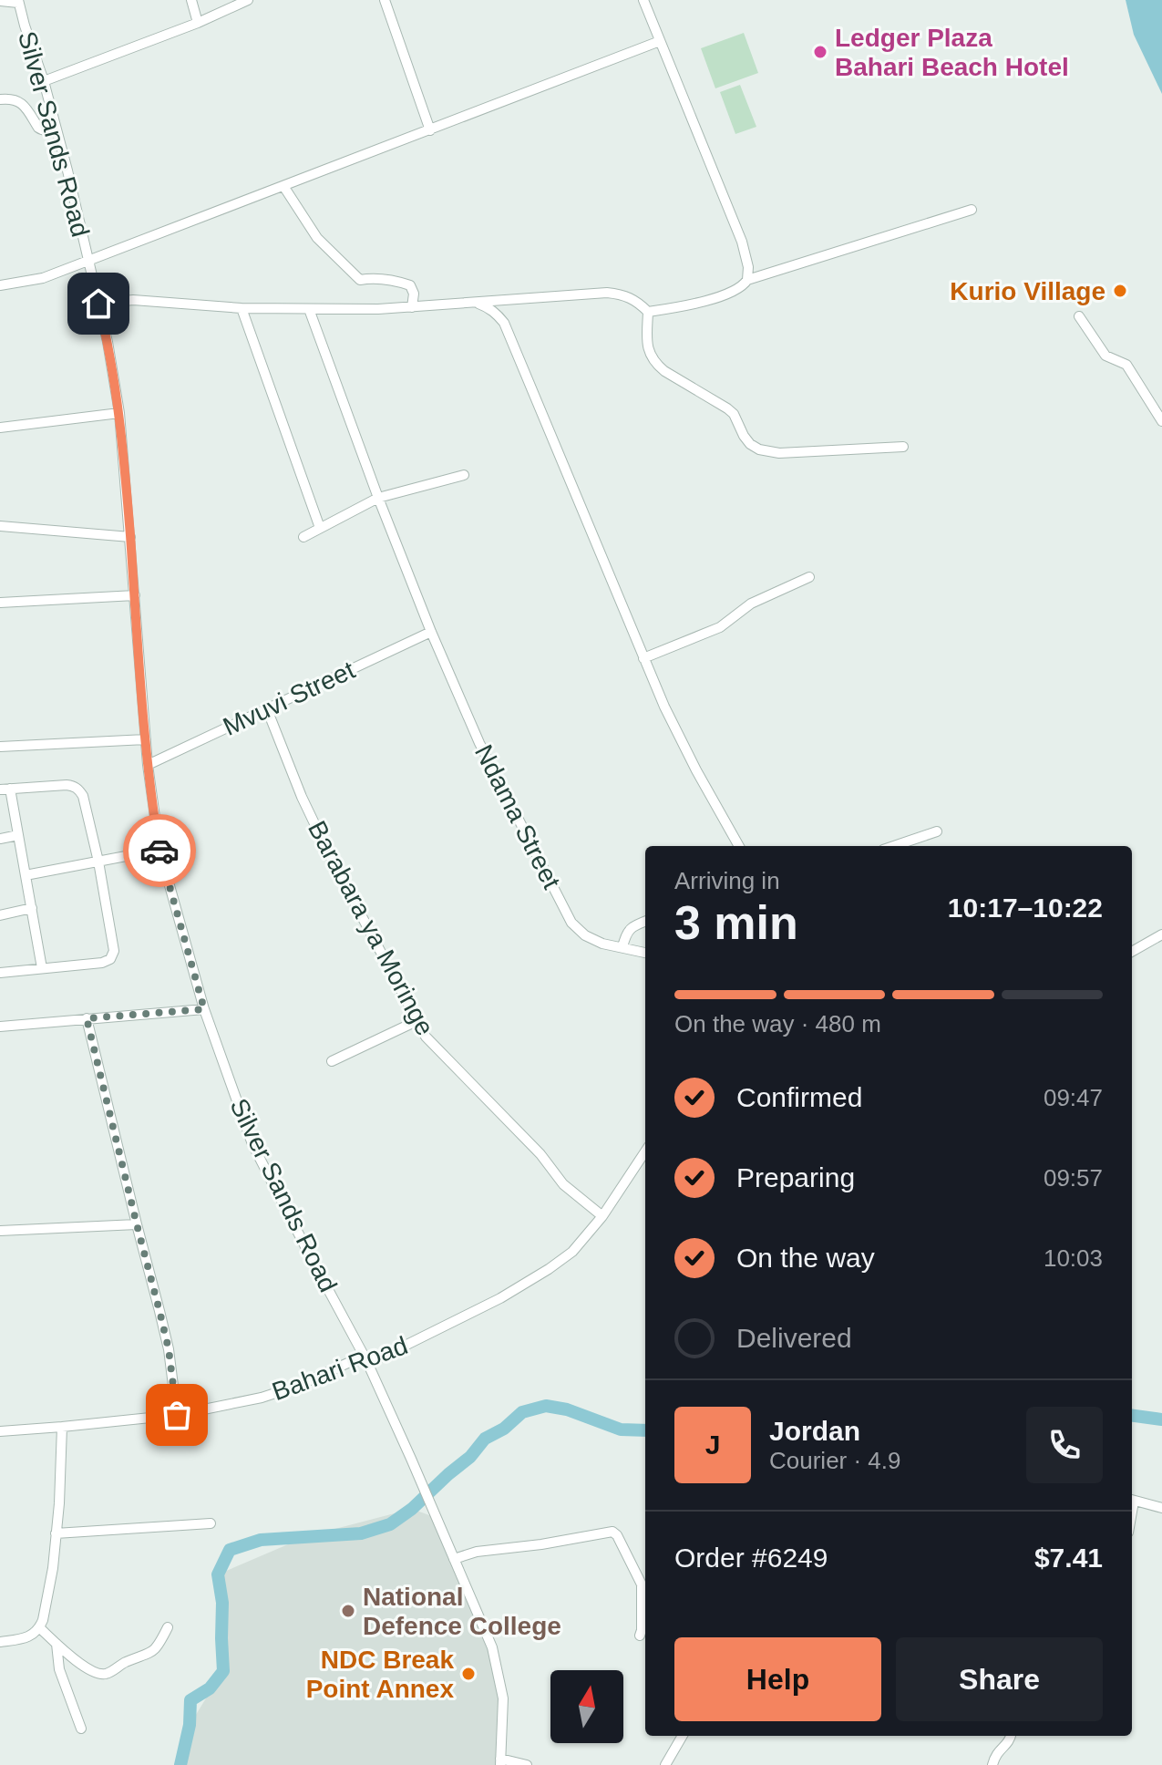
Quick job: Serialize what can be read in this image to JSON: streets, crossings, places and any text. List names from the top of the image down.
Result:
{
  "streets": {
    "street": [
      "Silver Sands Road",
      "Mvuvi Street",
      "Ndama Street",
      "Barabara ya Moringe",
      "Bahari Road"
    ]
  },
  "crossings": [
    ["Silver Sands Road", "Mvuvi Street"],
    ["Silver Sands Road", "Bahari Road"],
    ["Mvuvi Street", "Ndama Street"],
    ["Mvuvi Street", "Barabara ya Moringe"],
    ["Barabara ya Moringe", "Bahari Road"]
  ],
  "places": [
    "Ledger Plaza Bahari Beach Hotel",
    "Kurio Village",
    "National Defence College",
    "NDC Break Point Annex"
  ],
  "north": "top",
  "page": {
    "heading": ["3 min", "Arriving in", "10:17–10:22"],
    "panel": [
      "Jordan",
      "Courier · 4.9",
      "Order #6249",
      "$7.41"
    ],
    "bar": "On the way · 480 m",
    "list": [
      ["Confirmed", "09:47"],
      ["Preparing", "09:57"],
      ["On the way", "10:03"],
      "Delivered"
    ],
    "round": "J",
    "buttons": ["Help", "Share"]
  }
}
